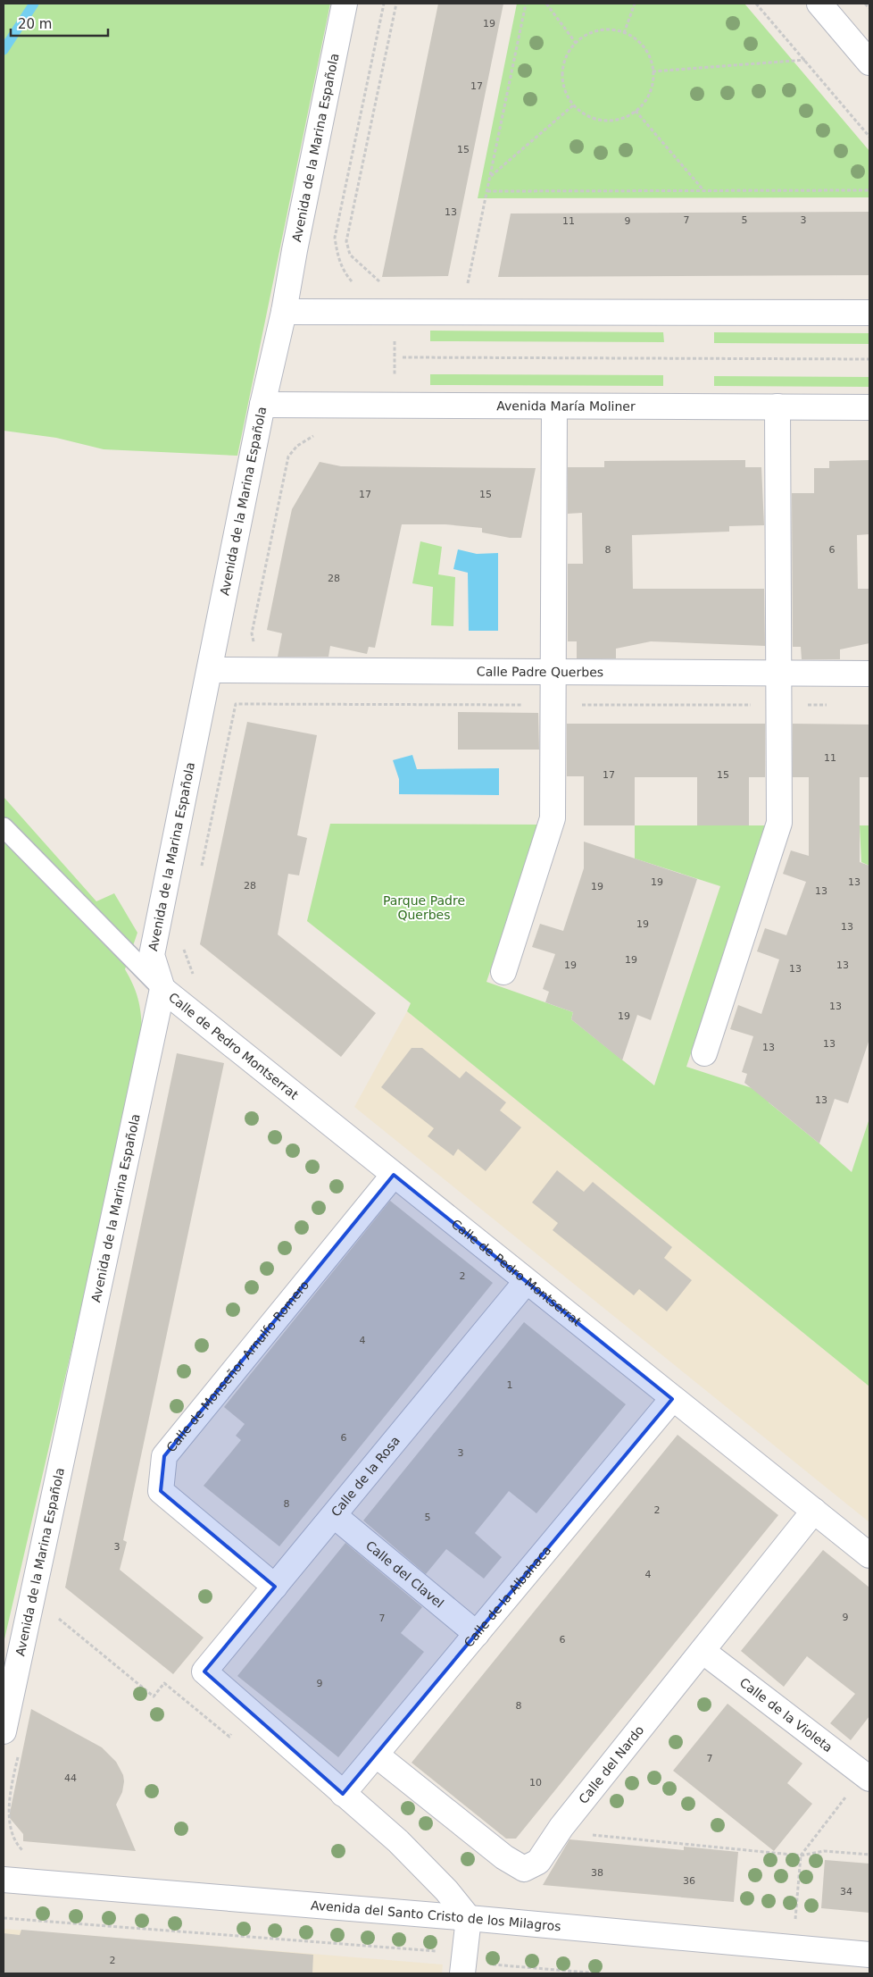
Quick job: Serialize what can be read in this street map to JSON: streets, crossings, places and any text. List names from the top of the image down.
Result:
{
  "streets": {
    "street": [
      "Avenida de la Marina Española",
      "Avenida María Moliner",
      "Calle Padre Querbes",
      "Calle de Pedro Montserrat",
      "Calle de Monseñor Arnulfo Romero",
      "Calle de la Rosa",
      "Calle del Clavel",
      "Calle de la Albahaca",
      "Calle de la Violeta",
      "Calle del Nardo",
      "Avenida del Santo Cristo de los Milagros"
    ]
  },
  "crossings": [
    ["Avenida de la Marina Española", "Avenida María Moliner"],
    ["Avenida de la Marina Española", "Calle Padre Querbes"],
    ["Avenida de la Marina Española", "Calle de Pedro Montserrat"],
    ["Calle de Pedro Montserrat", "Calle de Monseñor Arnulfo Romero"],
    ["Calle de Pedro Montserrat", "Calle de la Rosa"],
    ["Calle de Pedro Montserrat", "Calle de la Albahaca"],
    ["Calle de Pedro Montserrat", "Calle del Nardo"],
    ["Calle de Monseñor Arnulfo Romero", "Calle de la Rosa"],
    ["Calle de la Rosa", "Calle del Clavel"],
    ["Calle de la Rosa", "Calle de la Albahaca"],
    ["Calle del Clavel", "Calle de la Albahaca"],
    ["Calle de la Albahaca", "Calle del Nardo"],
    ["Calle de la Violeta", "Calle del Nardo"]
  ],
  "parks": ["Parque Padre Querbes"],
  "house_numbers": [
    "19",
    "17",
    "15",
    "13",
    "7",
    "5",
    "3",
    "11",
    "9",
    "17",
    "15",
    "8",
    "6",
    "28",
    "11",
    "17",
    "15",
    "19",
    "13",
    "28",
    "19",
    "13",
    "19",
    "13",
    "19",
    "19",
    "13",
    "13",
    "13",
    "19",
    "13",
    "13",
    "13",
    "2",
    "4",
    "1",
    "6",
    "3",
    "8",
    "2",
    "5",
    "3",
    "4",
    "9",
    "7",
    "6",
    "9",
    "8",
    "7",
    "44",
    "10",
    "38",
    "36",
    "34",
    "2"
  ],
  "scale_bar": "20 m"
}
